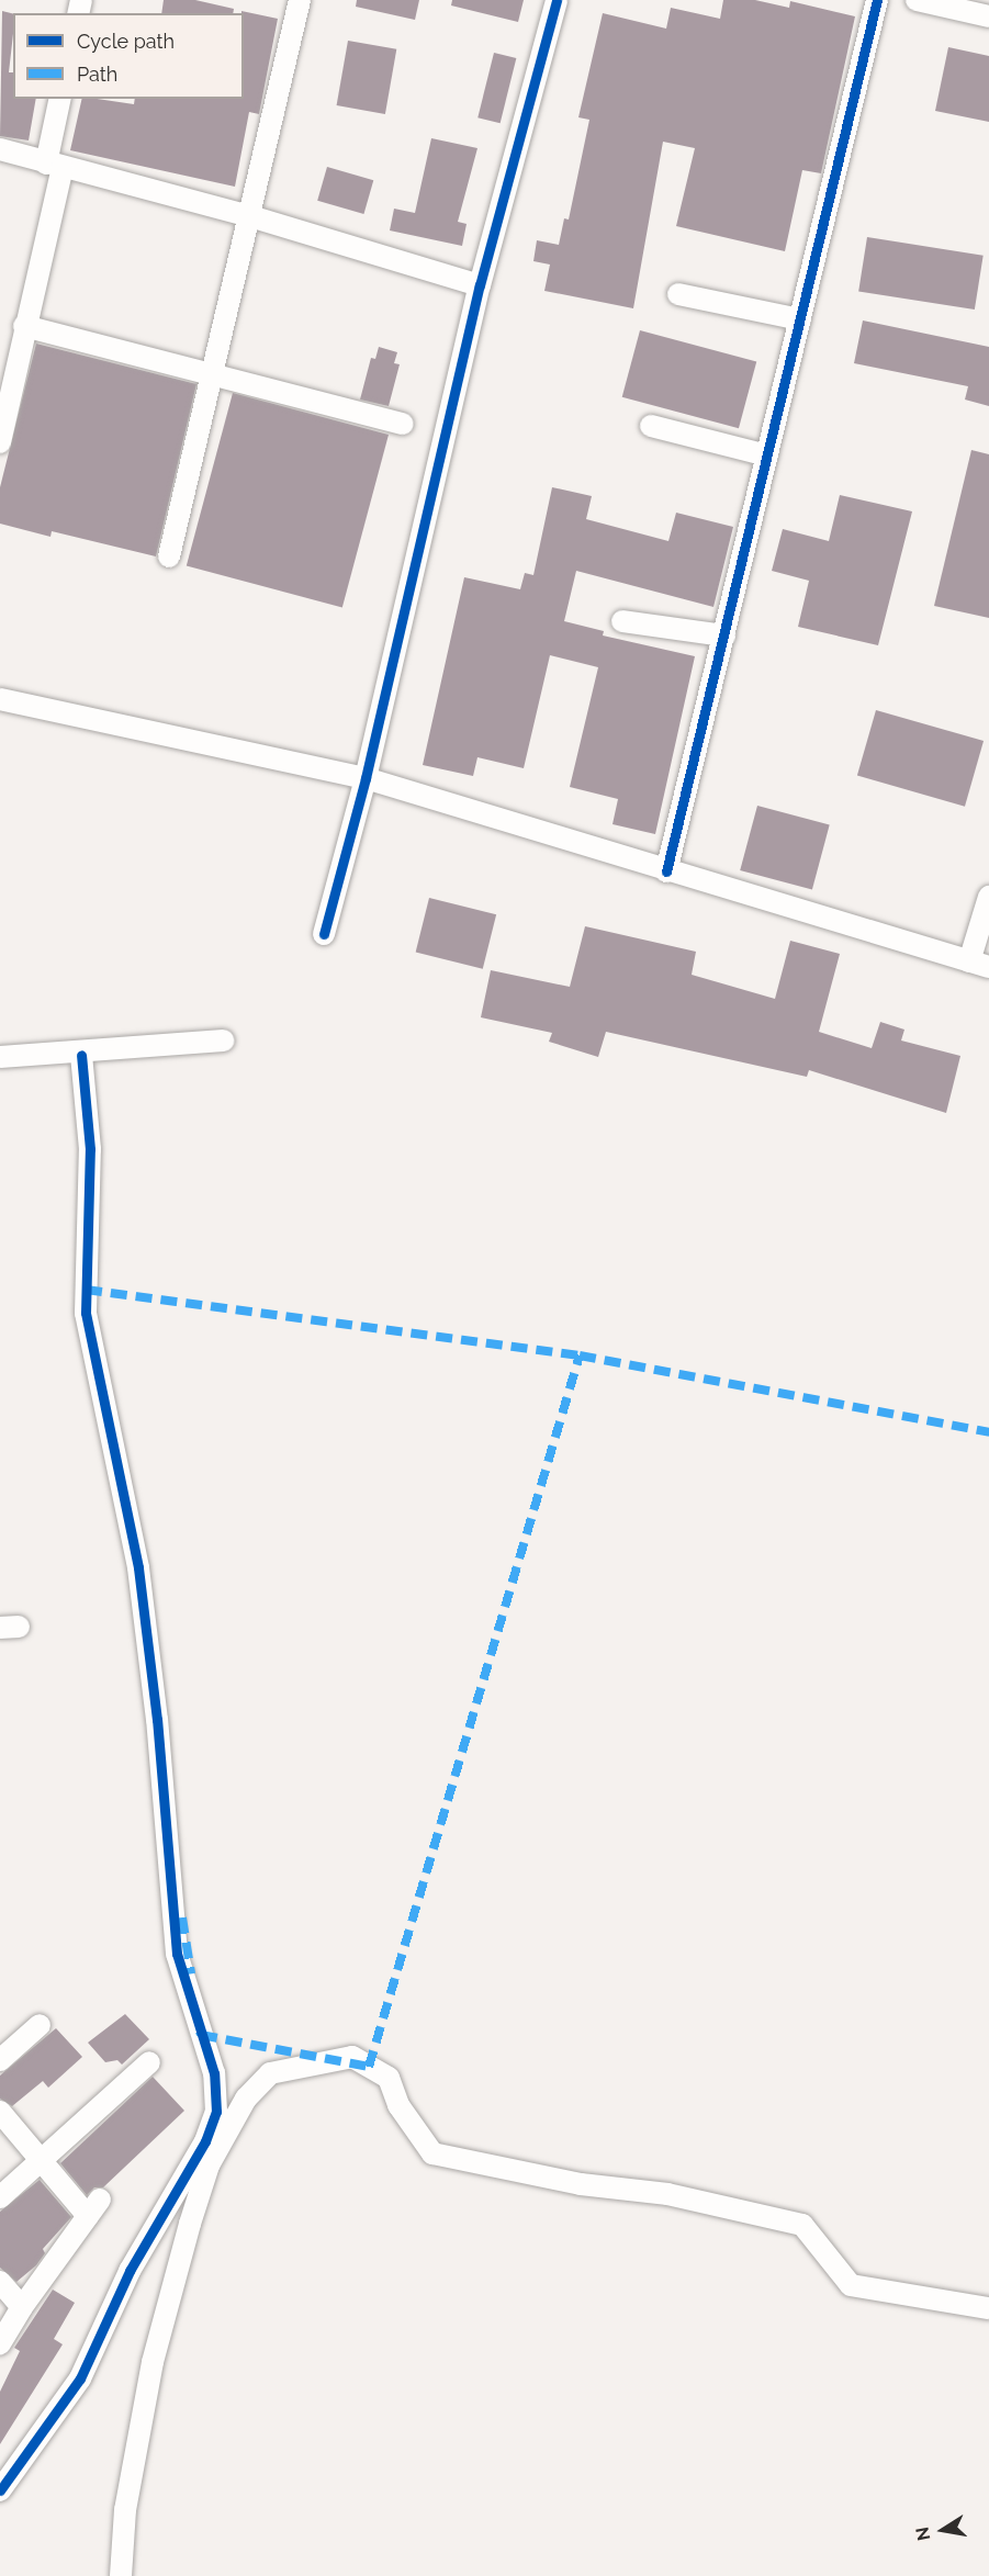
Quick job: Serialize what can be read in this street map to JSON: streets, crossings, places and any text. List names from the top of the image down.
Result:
{
  "legend": ["Cycle path", "Path"],
  "north": "left"
}
